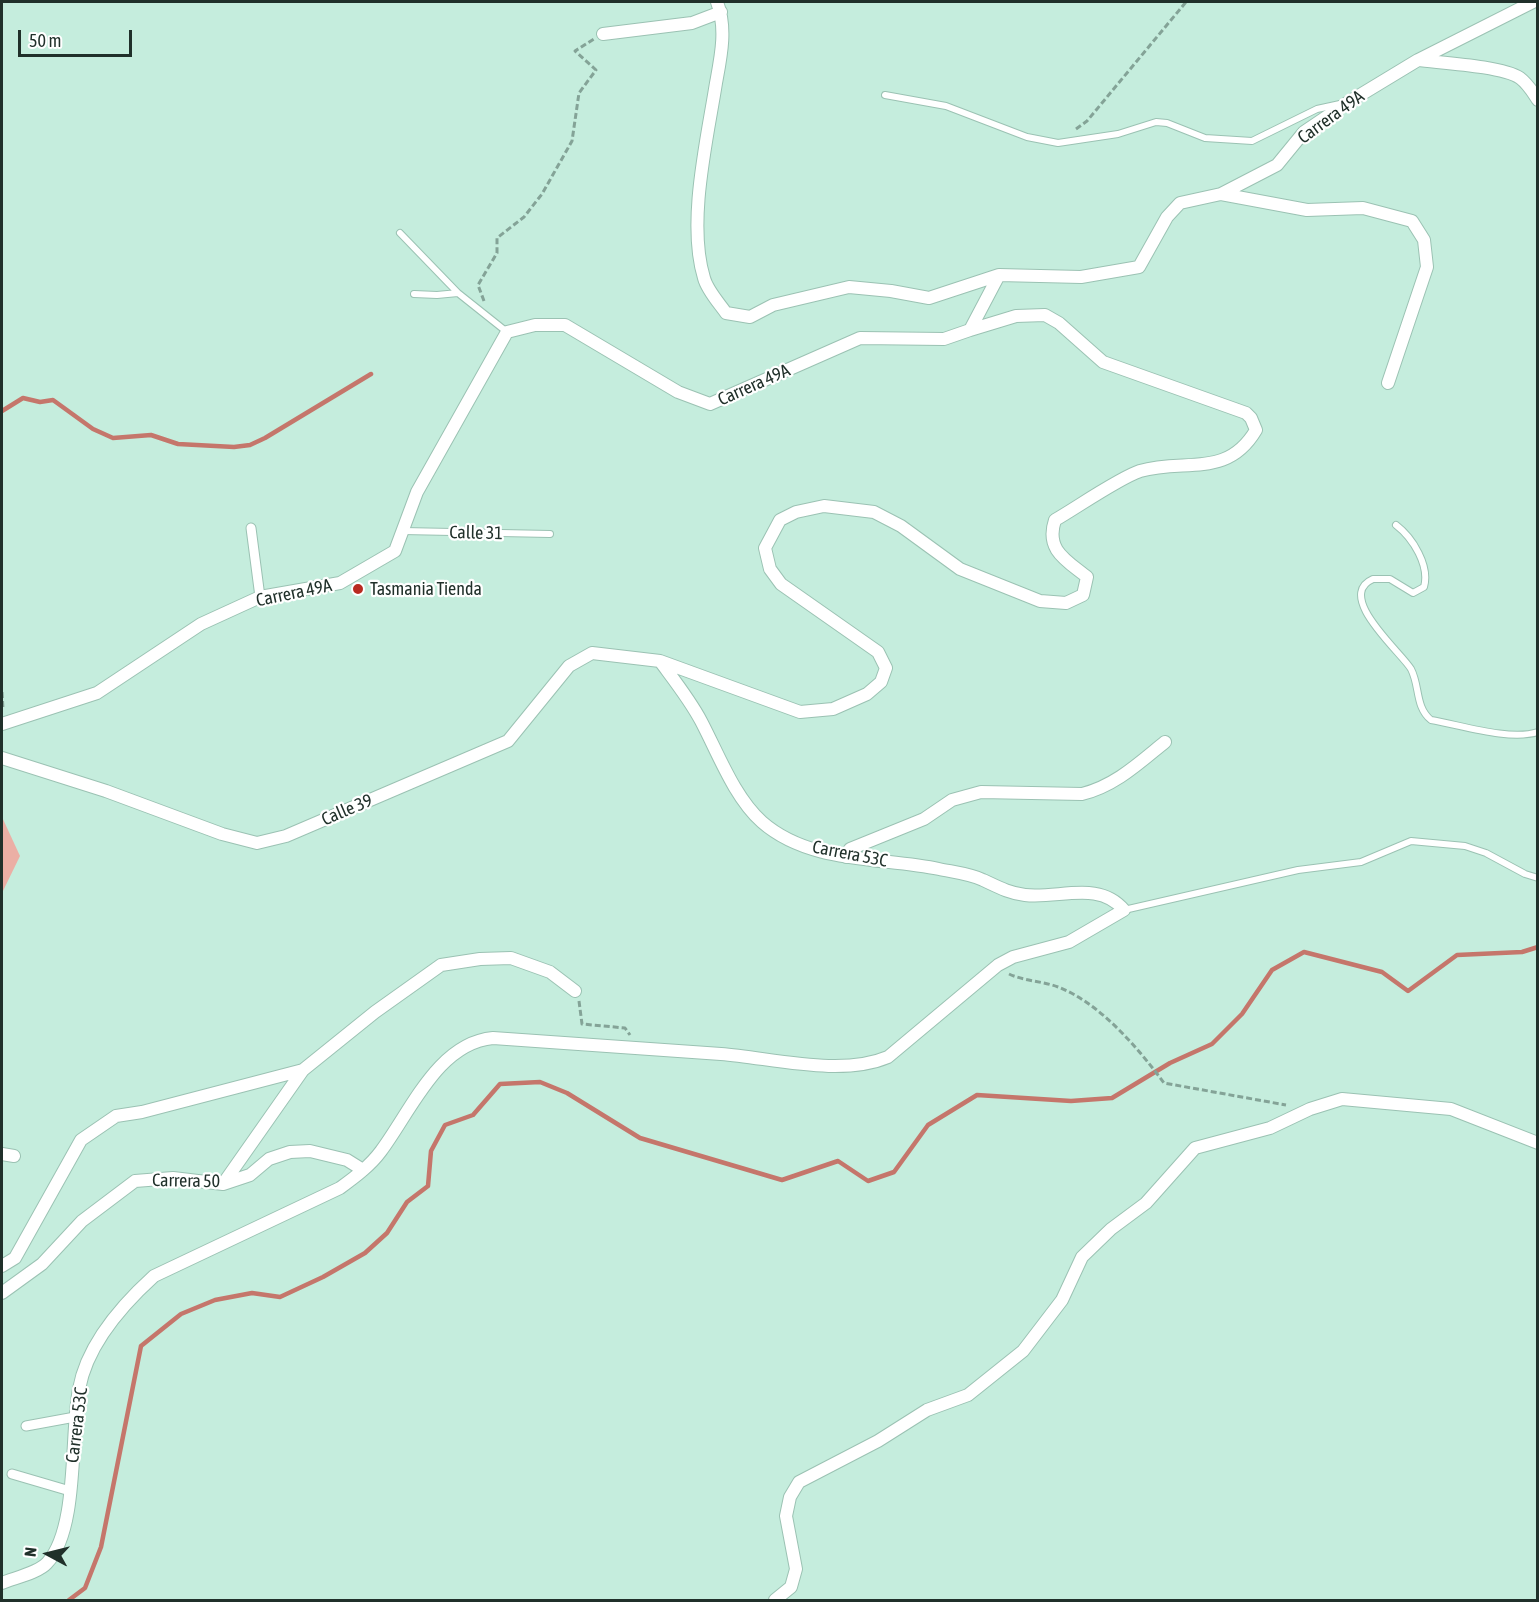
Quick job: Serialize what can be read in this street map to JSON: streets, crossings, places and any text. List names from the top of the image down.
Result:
{
  "streets": {
    "street": [
      "Carrera 49A",
      "Calle 39",
      "Carrera 53C",
      "Carrera 50"
    ],
    "lane": ["Calle 31"]
  },
  "crossings": [
    ["Carrera 49A", "Calle 31"],
    ["Carrera 49A", "Calle 39"],
    ["Carrera 49A", "Carrera 53C"],
    ["Calle 39", "Carrera 53C"],
    ["Carrera 53C", "Carrera 50"]
  ],
  "places": ["Tasmania Tienda"],
  "scale_bar": "50 m",
  "north": "left"
}
